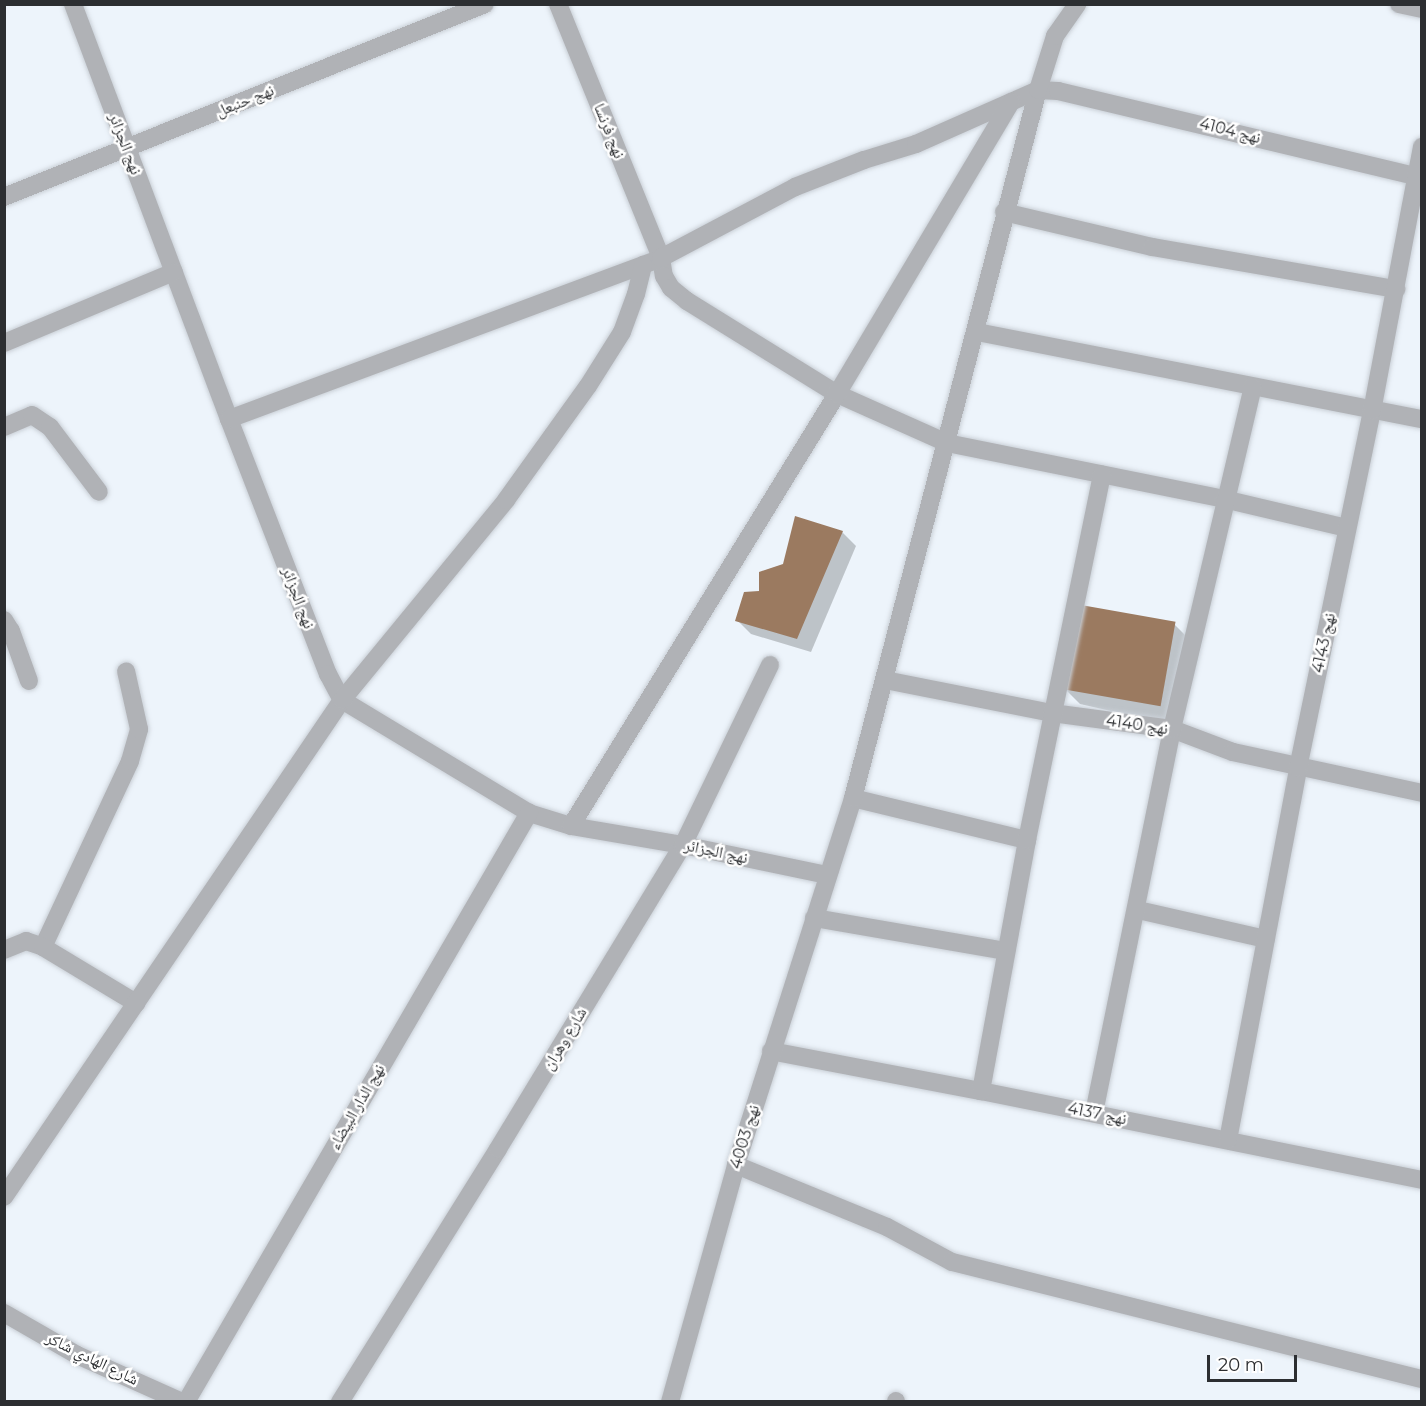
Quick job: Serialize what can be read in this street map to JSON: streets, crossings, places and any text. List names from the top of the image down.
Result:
{
  "streets": {
    "street": [
      "نهج حنبعل",
      "نهج فرنسا",
      "نهج 4104",
      "نهج الجزائر",
      "نهج 4143",
      "نهج 4140",
      "شارع وهران",
      "نهج الدار البيضاء",
      "نهج 4137",
      "نهج 4003",
      "شارع الهادي شاكر"
    ]
  },
  "crossings": [
    ["نهج حنبعل", "نهج الجزائر"],
    ["نهج فرنسا", "نهج 4143"],
    ["نهج فرنسا", "نهج 4003"],
    ["نهج 4104", "نهج 4143"],
    ["نهج 4104", "نهج 4003"],
    ["نهج الجزائر", "شارع وهران"],
    ["نهج الجزائر", "نهج الدار البيضاء"],
    ["نهج الجزائر", "نهج 4003"],
    ["نهج 4143", "نهج 4140"],
    ["نهج 4143", "نهج 4137"],
    ["نهج 4140", "نهج 4003"],
    ["نهج الدار البيضاء", "شارع الهادي شاكر"],
    ["نهج 4137", "نهج 4003"]
  ],
  "scale_bar": "20 m"
}
